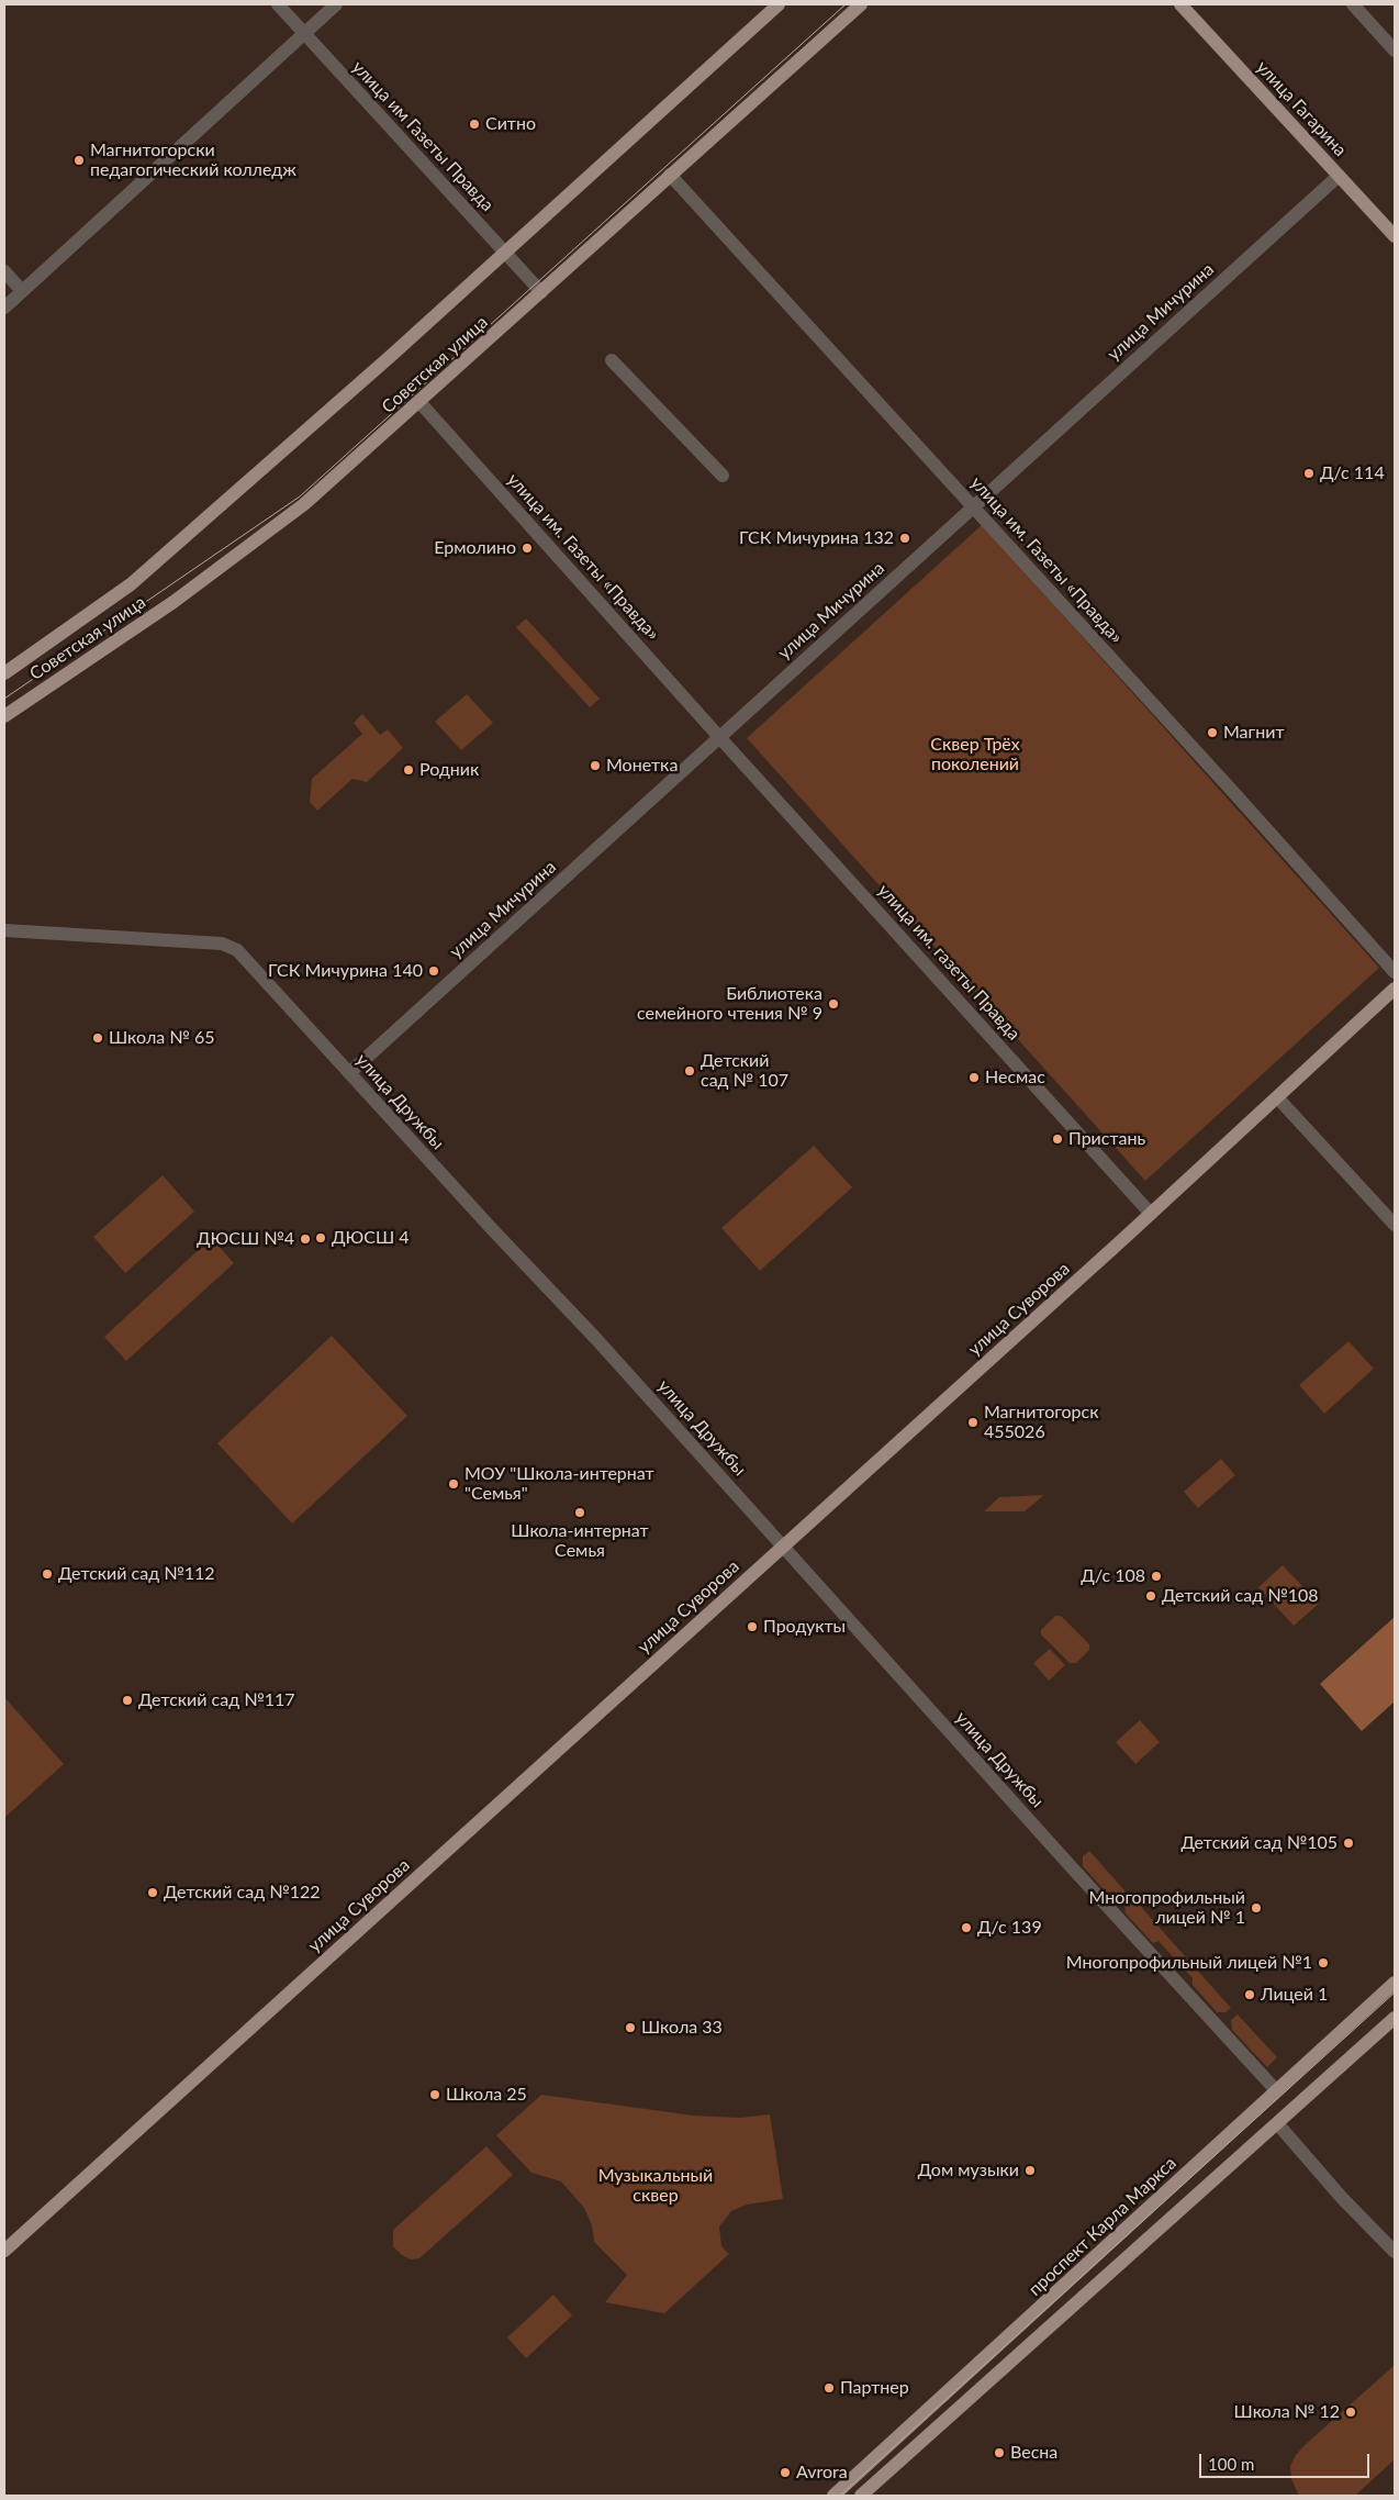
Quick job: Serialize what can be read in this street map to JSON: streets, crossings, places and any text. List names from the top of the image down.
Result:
{
  "streets": {
    "main road": [
      "улица Гагарина",
      "Советская улица",
      "улица Дружбы",
      "улица Суворова",
      "проспект Карла Маркса"
    ],
    "street": [
      "улица им Газеты Правда",
      "улица Мичурина",
      "улица им. Газеты «Правда»",
      "улица им. газеты Правда"
    ]
  },
  "crossings": [
    ["улица Гагарина", "улица Мичурина"],
    ["улица им Газеты Правда", "Советская улица"],
    ["улица Мичурина", "улица им. Газеты «Правда»"],
    ["улица Мичурина", "улица им. газеты Правда"],
    ["улица Мичурина", "улица Дружбы"],
    ["Советская улица", "улица им. Газеты «Правда»"],
    ["улица им. Газеты «Правда»", "улица им. газеты Правда"],
    ["улица им. газеты Правда", "улица Суворова"],
    ["улица Дружбы", "улица Суворова"],
    ["улица Дружбы", "проспект Карла Маркса"]
  ],
  "parks": ["Сквер Трёх поколений", "Музыкальный сквер"],
  "places": [
    "Ситно",
    "Магнитогорски педагогический колледж",
    "Д/с 114",
    "ГСК Мичурина 132",
    "Ермолино",
    "Магнит",
    "Монетка",
    "Родник",
    "ГСК Мичурина 140",
    "Библиотека семейного чтения № 9",
    "Школа № 65",
    "Детский сад № 107",
    "Несмас",
    "Пристань",
    "ДЮСШ 4",
    "ДЮСШ №4",
    "Магнитогорск 455026",
    "МОУ \"Школа-интернат \"Семья\"",
    "Школа-интернат Семья",
    "Детский сад №112",
    "Д/с 108",
    "Детский сад №108",
    "Продукты",
    "Детский сад №117",
    "Детский сад №105",
    "Детский сад №122",
    "Многопрофильный лицей № 1",
    "Д/с 139",
    "Многопрофильный лицей №1",
    "Лицей 1",
    "Школа 33",
    "Школа 25",
    "Дом музыки",
    "Партнер",
    "Школа № 12",
    "Весна",
    "Avrora"
  ],
  "scale_bar": "100 m"
}
